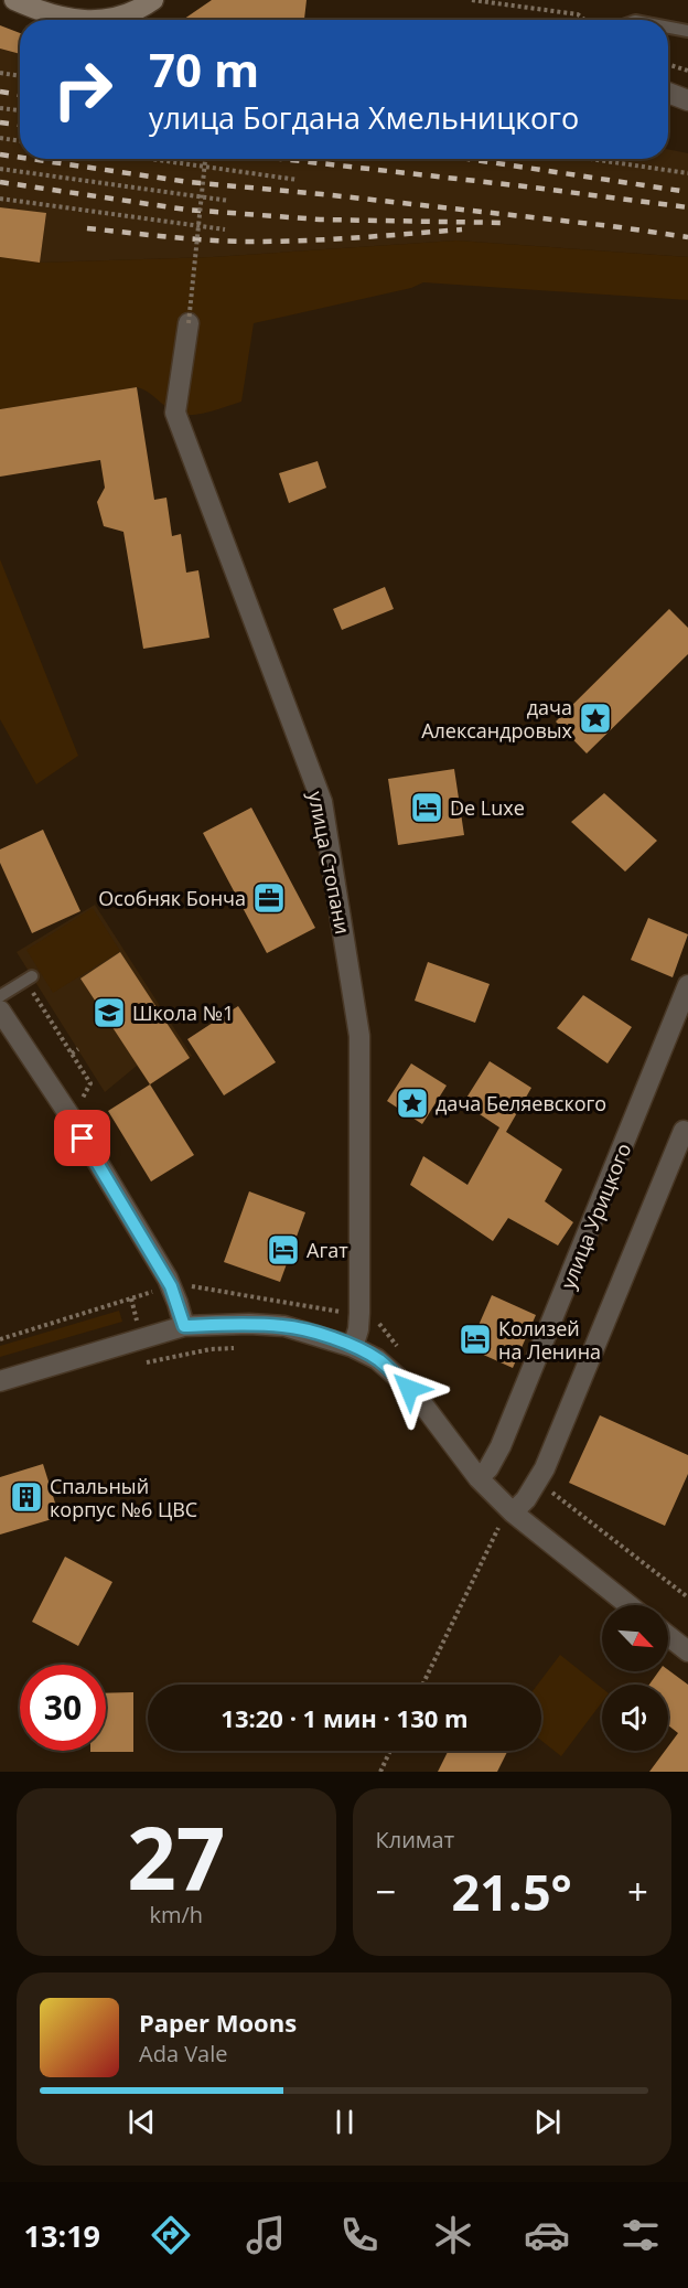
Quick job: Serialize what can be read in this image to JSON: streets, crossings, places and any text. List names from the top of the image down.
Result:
{
  "streets": {
    "street": ["улица Стопани", "улица Урицкого"]
  },
  "places": {
    "place": ["дача Александровых", "дача Беляевского"],
    "hotel": ["De Luxe", "Агат", "Колизей на Ленина"],
    "office": ["Особняк Бонча"],
    "school or university": ["Школа №1"],
    "building": ["Спальный корпус №6 ЦВС"]
  },
  "north": "bottom right",
  "page": {
    "turn": ["70 m", "улица Богдана Хмельницкого"],
    "limit": "30",
    "trip": "13:20 · 1 мин · 130 m",
    "tile": [
      ["27", "km/h"],
      "Климат"
    ],
    "heat": ["−", "21.5°", "+"],
    "song": ["Paper Moons", "Ada Vale"],
    "tabs": "13:19"
  }
}
